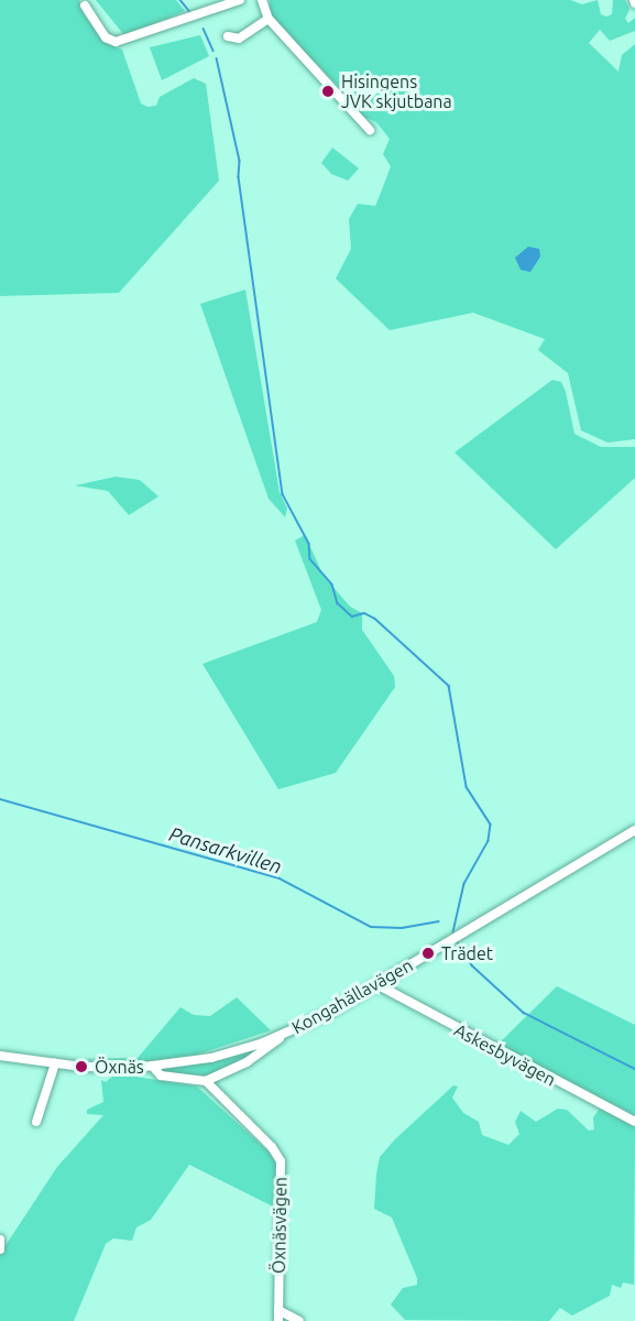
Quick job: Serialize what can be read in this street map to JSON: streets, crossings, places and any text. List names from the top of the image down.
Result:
{
  "streets": {
    "street": ["Kongahällavägen", "Askesbyvägen", "Öxnäsvägen"]
  },
  "crossings": [
    ["Kongahällavägen", "Askesbyvägen"]
  ],
  "water": ["Pansarkvillen"],
  "places": ["Hisingens JVK skjutbana", "Trädet", "Öxnäs"]
}
